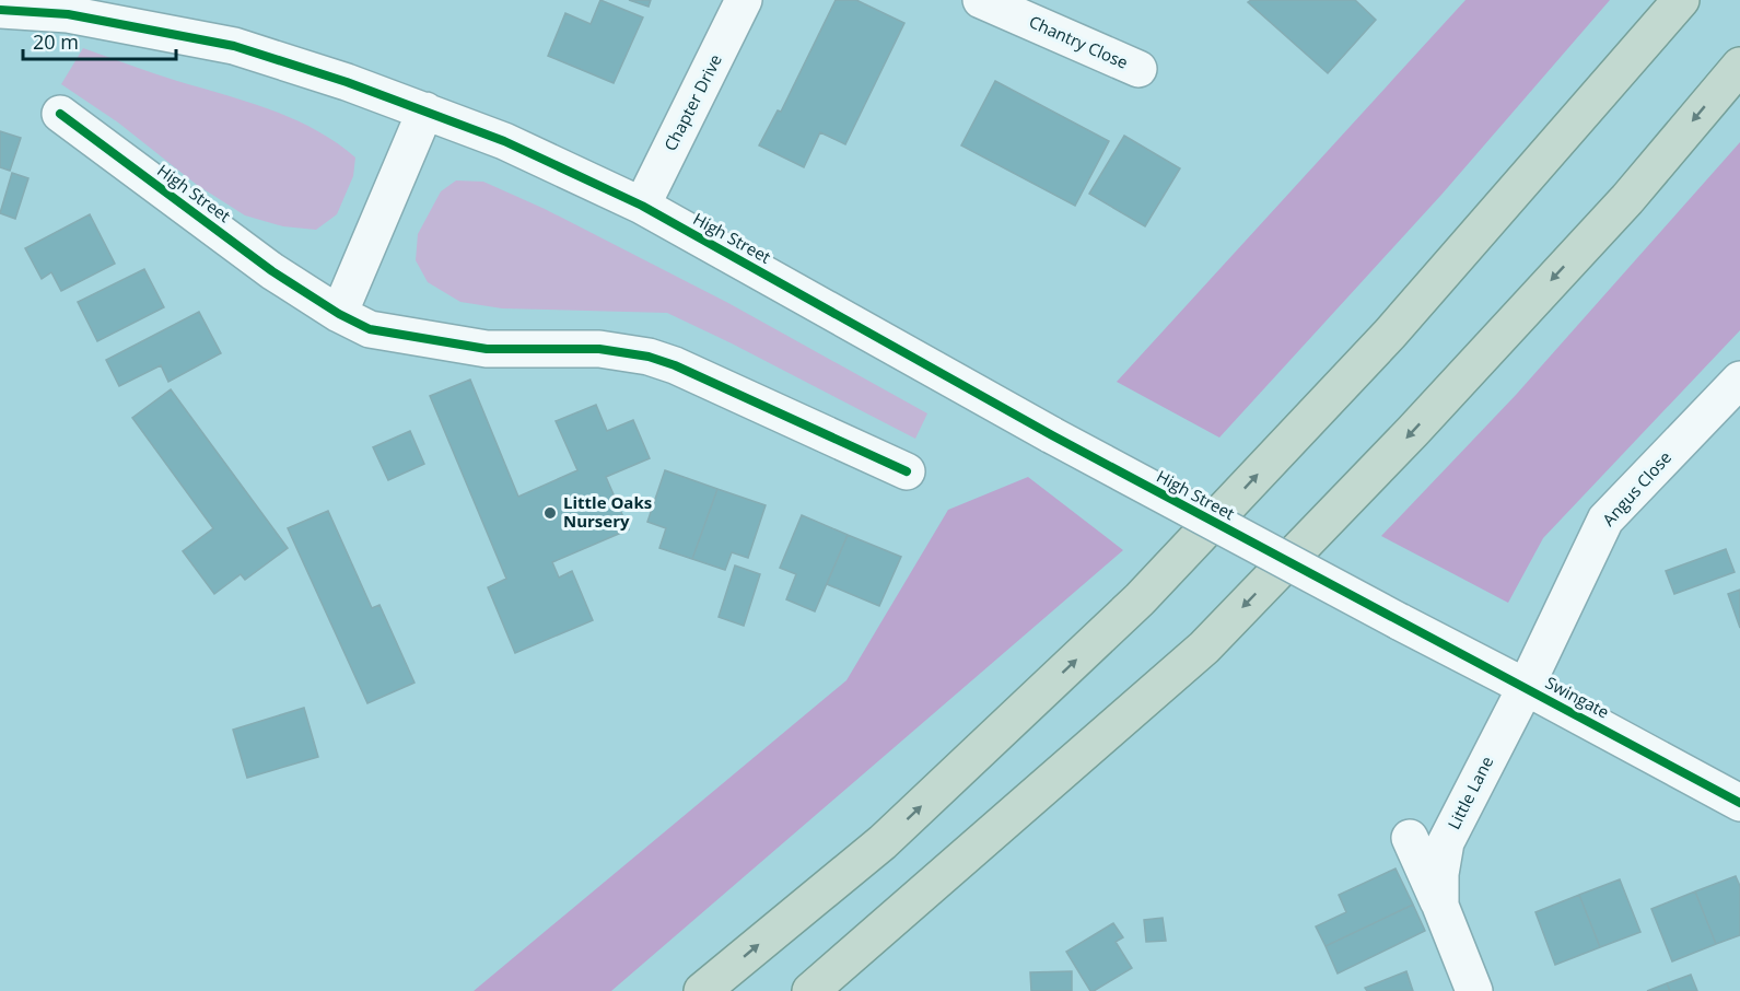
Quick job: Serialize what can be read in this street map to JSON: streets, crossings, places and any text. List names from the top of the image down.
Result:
{
  "streets": {
    "street": [
      "Chantry Close",
      "Chapter Drive",
      "High Street",
      "Angus Close",
      "Swingate",
      "Little Lane"
    ]
  },
  "crossings": [
    ["Chapter Drive", "High Street"],
    ["High Street", "Swingate"],
    ["Angus Close", "Swingate"],
    ["Angus Close", "Little Lane"],
    ["Swingate", "Little Lane"]
  ],
  "places": ["Little Oaks Nursery"],
  "scale_bar": "20 m"
}
